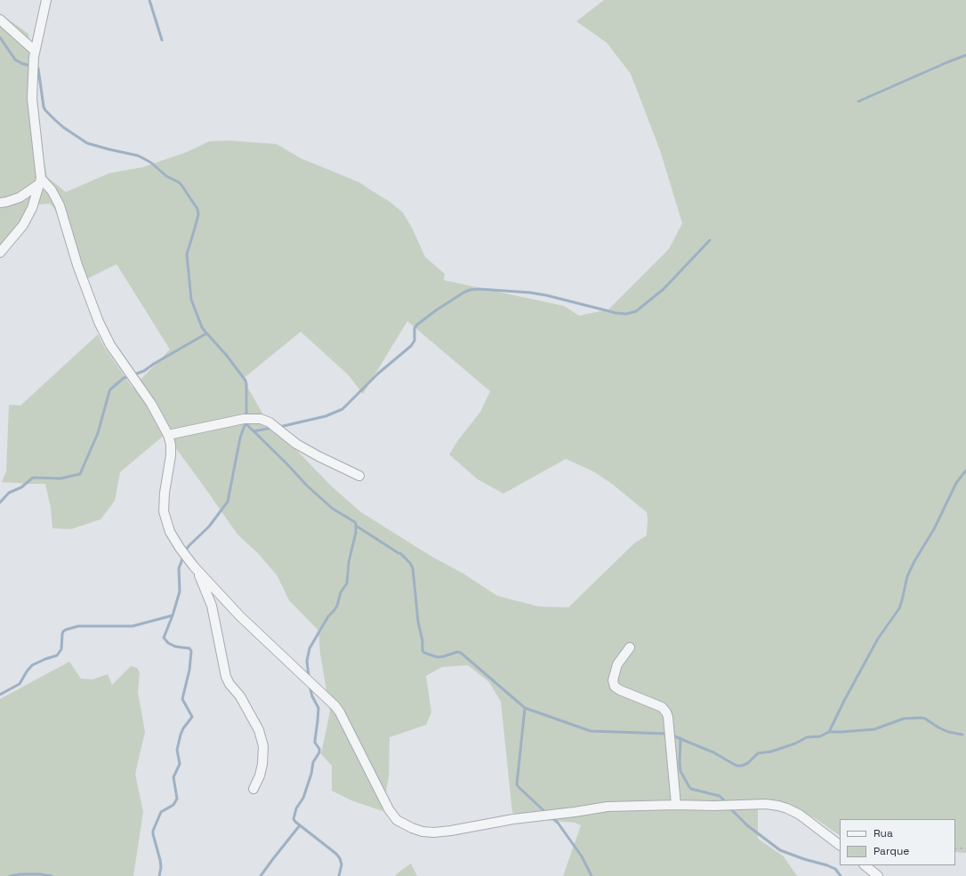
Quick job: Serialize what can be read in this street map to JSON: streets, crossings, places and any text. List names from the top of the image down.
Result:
{
  "legend": ["Rua", "Parque"]
}
